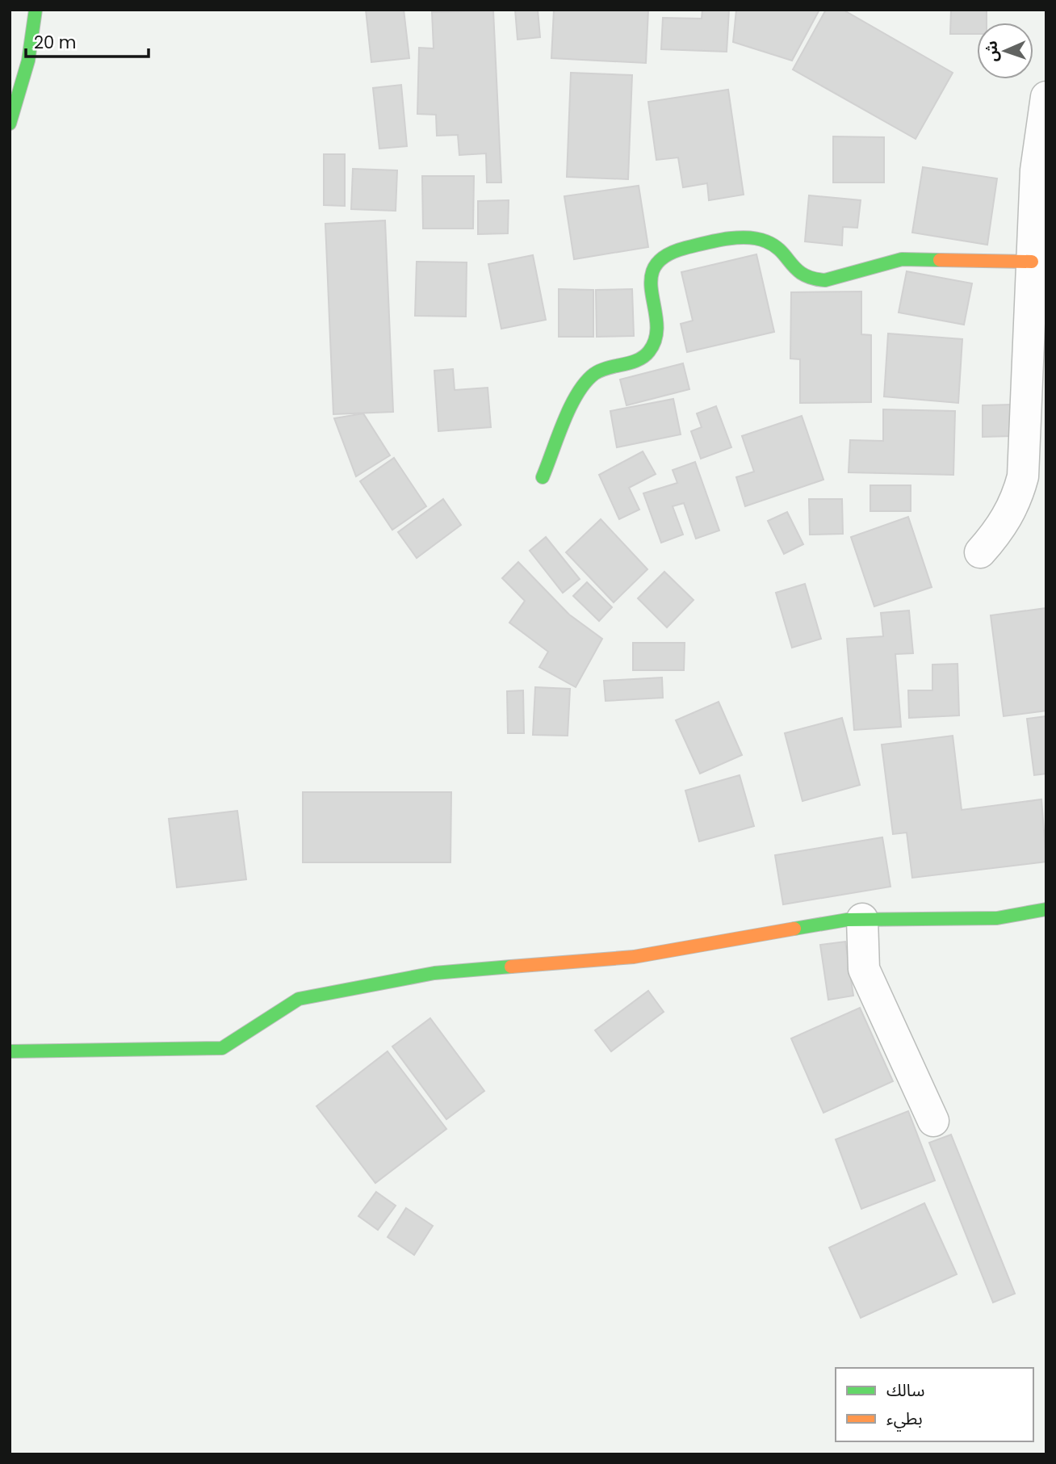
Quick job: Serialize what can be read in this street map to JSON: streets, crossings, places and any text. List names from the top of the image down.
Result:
{
  "legend": ["سالك", "بطيء"],
  "scale_bar": "20 m",
  "north": "left"
}
